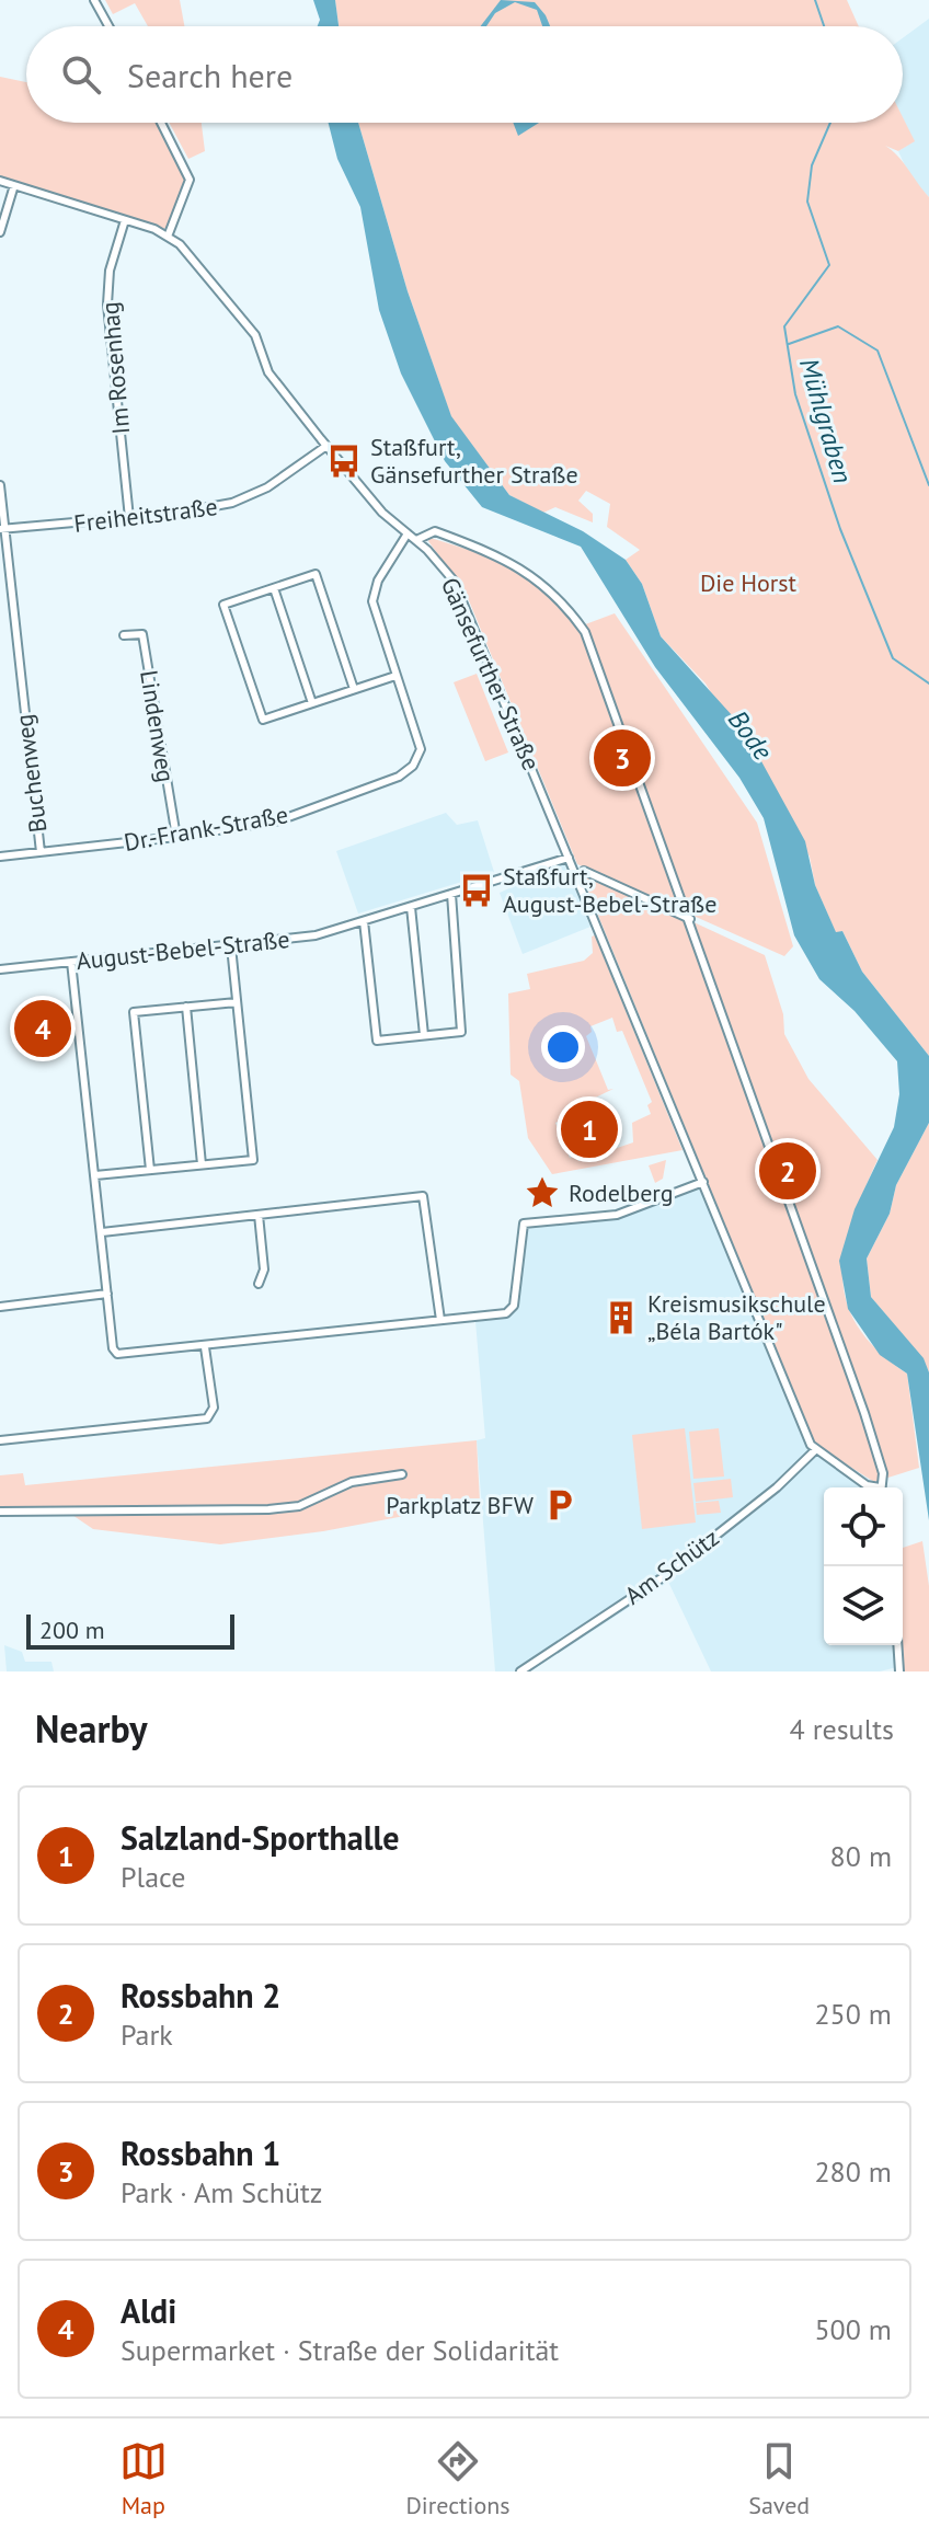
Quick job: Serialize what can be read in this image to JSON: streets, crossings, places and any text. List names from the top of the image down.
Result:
{
  "streets": {
    "street": [
      "Im Rosenhag",
      "Freiheitstraße",
      "Gänsefurther Straße",
      "Lindenweg",
      "Buchenweg",
      "Dr.-Frank-Straße",
      "August-Bebel-Straße",
      "Am Schütz"
    ]
  },
  "crossings": [
    ["Im Rosenhag", "Freiheitstraße"],
    ["Freiheitstraße", "Gänsefurther Straße"],
    ["Freiheitstraße", "Buchenweg"],
    ["Gänsefurther Straße", "Dr.-Frank-Straße"],
    ["Gänsefurther Straße", "August-Bebel-Straße"],
    ["Gänsefurther Straße", "Am Schütz"],
    ["Lindenweg", "Dr.-Frank-Straße"],
    ["Buchenweg", "Dr.-Frank-Straße"]
  ],
  "water": ["Mühlgraben", "Bode"],
  "parks": ["Die Horst"],
  "places": {
    "bus stop": ["Staßfurt, Gänsefurther Straße", "Staßfurt, August-Bebel-Straße"],
    "place": ["Rodelberg"],
    "building": ["Kreismusikschule „Béla Bartók\""],
    "parking": ["Parkplatz BFW"]
  },
  "scale_bar": "200 m",
  "page": {
    "search": "Search here",
    "pins": [
      "3",
      "4",
      "1",
      "2"
    ],
    "scale": "200 m",
    "heading": ["Nearby", "4 results"],
    "list": [
      {
        "mark": "1",
        "name": "Salzland-Sporthalle",
        "note": "Place",
        "value": "80 m"
      },
      {
        "mark": "2",
        "name": "Rossbahn 2",
        "note": "Park",
        "value": "250 m"
      },
      {
        "mark": "3",
        "name": "Rossbahn 1",
        "note": "Park · Am Schütz",
        "value": "280 m"
      },
      {
        "mark": "4",
        "name": "Aldi",
        "note": "Supermarket · Straße der Solidarität",
        "value": "500 m"
      }
    ],
    "nav": ["Map", "Directions", "Saved"]
  }
}
